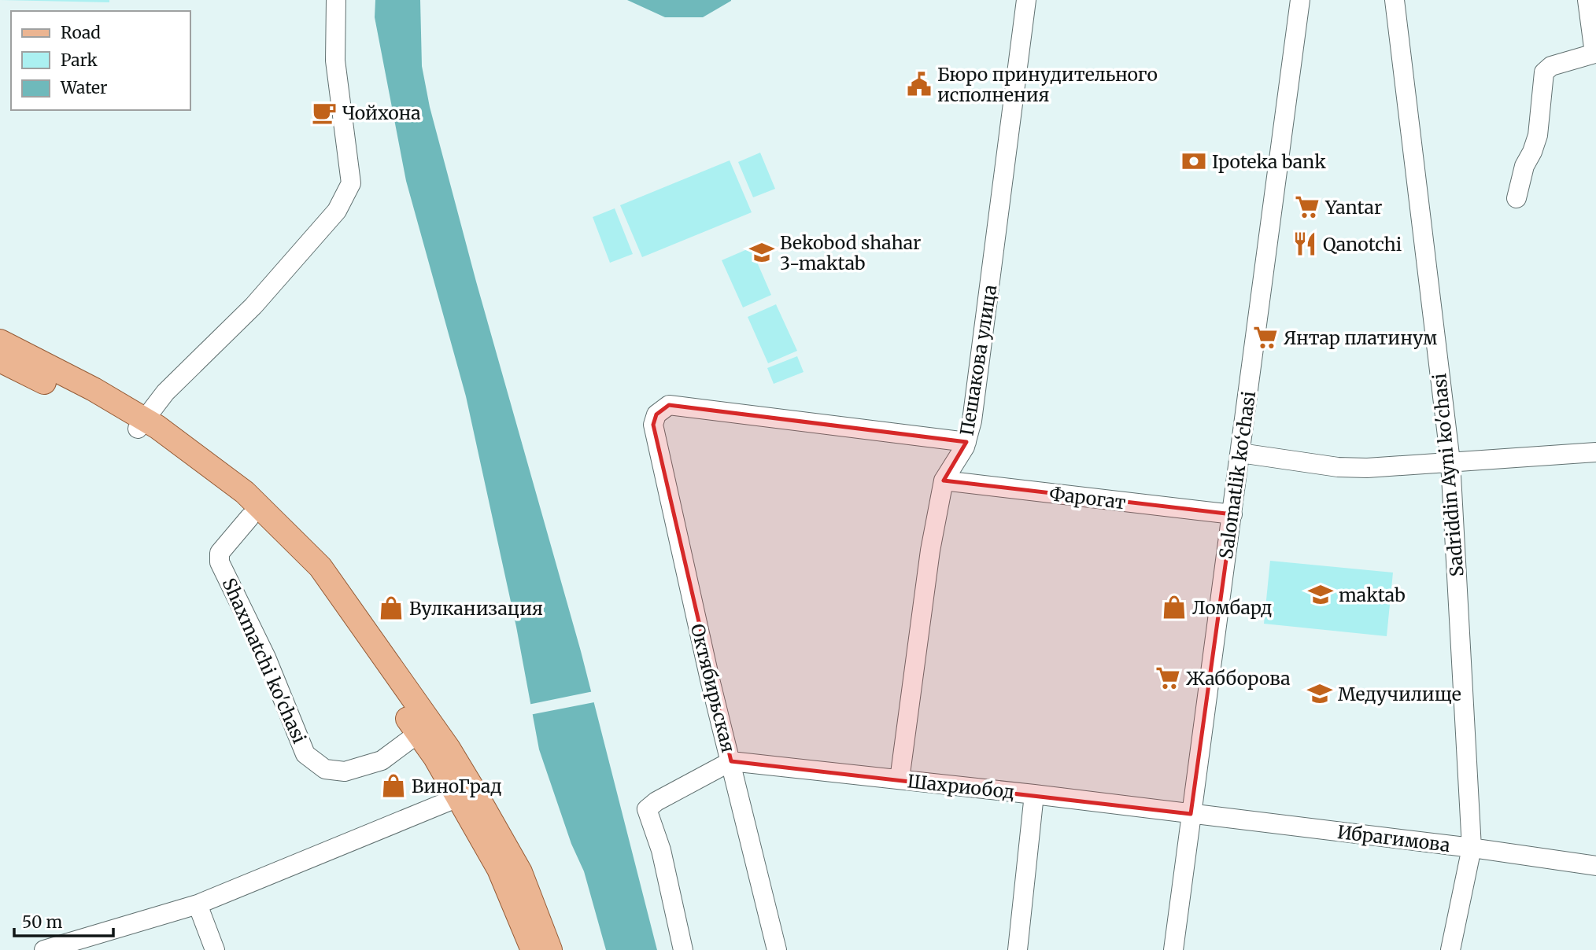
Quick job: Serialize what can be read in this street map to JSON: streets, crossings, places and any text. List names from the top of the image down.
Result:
{
  "streets": {
    "street": [
      "Пешакова улица",
      "Salomatlik ko‘chasi",
      "Sadriddin Ayni ko'chasi",
      "Фарогат",
      "Shaxmatchi ko'chasi",
      "Октябирьская",
      "Шахриобод",
      "Ибрагимова"
    ]
  },
  "crossings": [
    ["Пешакова улица", "Фарогат"],
    ["Пешакова улица", "Октябирьская"],
    ["Пешакова улица", "Шахриобод"],
    ["Salomatlik ko‘chasi", "Фарогат"],
    ["Salomatlik ko‘chasi", "Шахриобод"],
    ["Salomatlik ko‘chasi", "Ибрагимова"],
    ["Sadriddin Ayni ko'chasi", "Ибрагимова"],
    ["Октябирьская", "Шахриобод"],
    ["Шахриобод", "Ибрагимова"]
  ],
  "places": {
    "public building": ["Бюро принудительного исполнения"],
    "cafe": ["Чойхона"],
    "bank": ["Ipoteka bank"],
    "supermarket": ["Yantar", "Янтар платинум", "Жабборова"],
    "restaurant": ["Qanotchi"],
    "school or university": ["Bekobod shahar 3-maktab", "maktab", "Медучилище"],
    "shop": ["Ломбард", "Вулканизация", "ВиноГрад"]
  },
  "legend": ["Road", "Park", "Water"],
  "scale_bar": "50 m"
}
